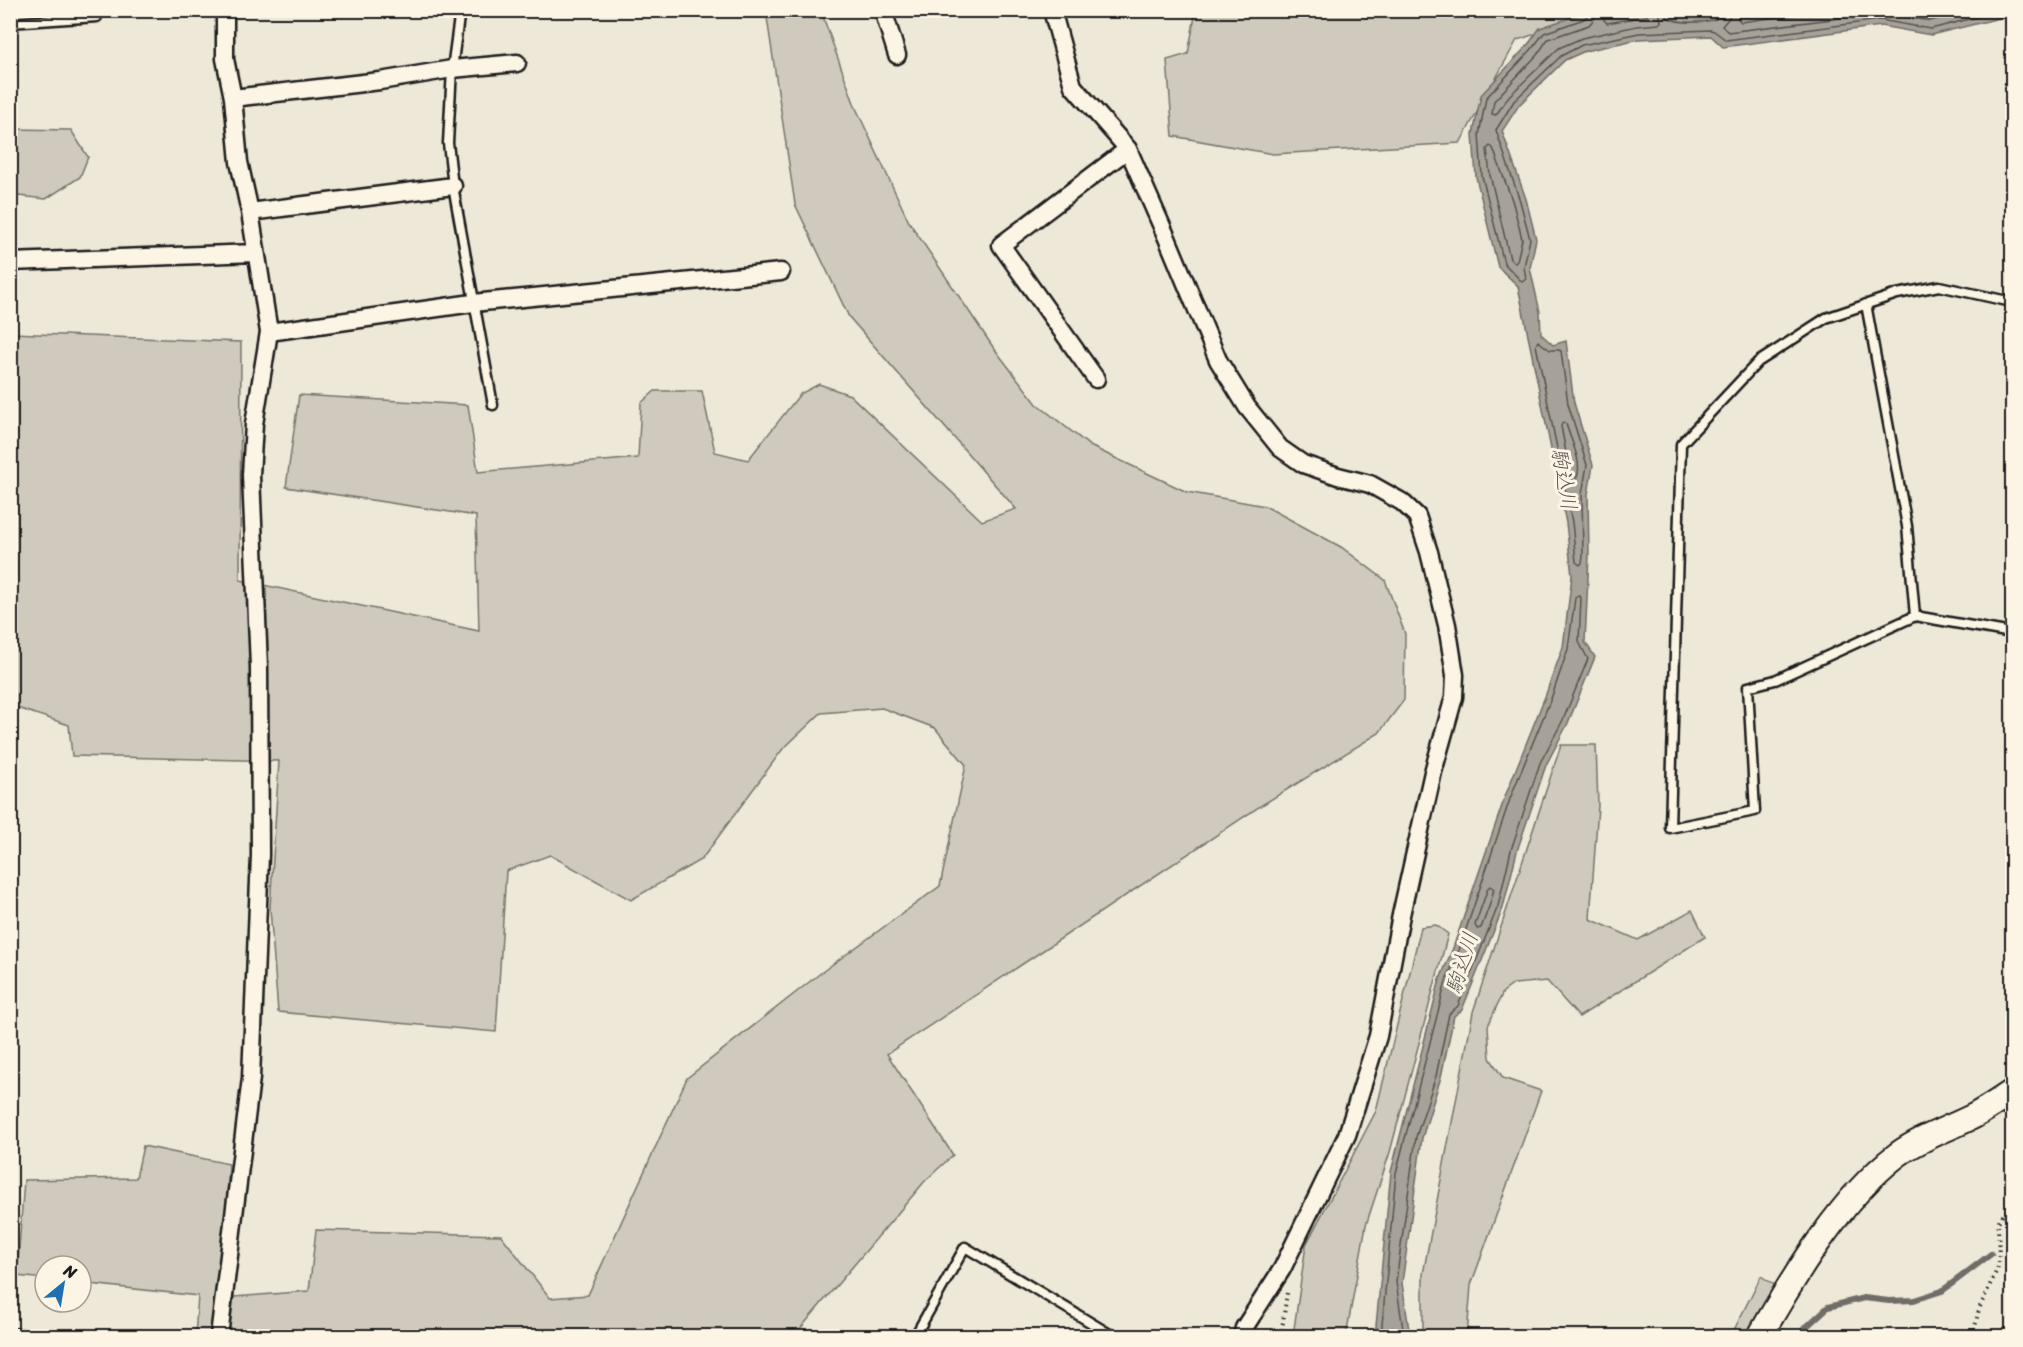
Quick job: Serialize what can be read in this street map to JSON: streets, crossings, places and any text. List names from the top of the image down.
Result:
{
  "water": ["駒込川"],
  "north": "top right"
}
